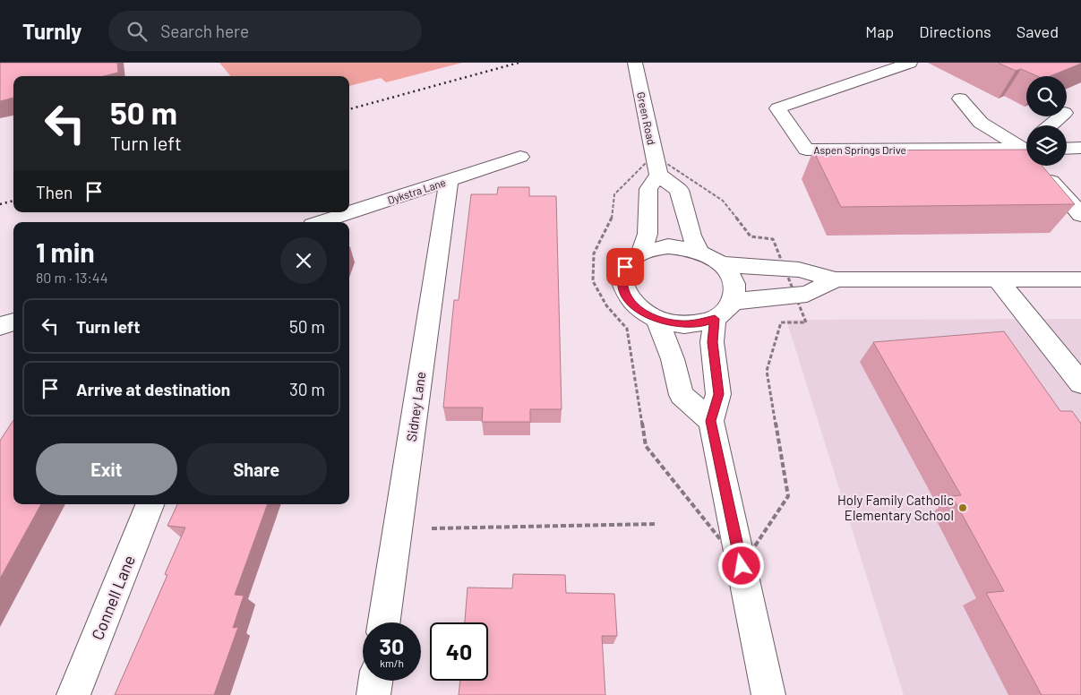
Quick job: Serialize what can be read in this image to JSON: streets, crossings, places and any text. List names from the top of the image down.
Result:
{
  "streets": {
    "street": [
      "Green Road",
      "Aspen Springs Drive",
      "Dykstra Lane",
      "Sidney Lane",
      "Connell Lane"
    ]
  },
  "crossings": [
    ["Dykstra Lane", "Sidney Lane"]
  ],
  "places": ["Holy Family Catholic Elementary School"],
  "page": {
    "header": "Turnly",
    "search": "Search here",
    "nav": ["Map", "Directions", "Saved"],
    "turn": ["50 m", "Turn left"],
    "then": "Then",
    "heading": ["1 min", "80 m · 13:44"],
    "list": [
      {
        "name": "Turn left",
        "value": "50 m"
      },
      {
        "name": "Arrive at destination",
        "value": "30 m"
      }
    ],
    "buttons": ["Exit", "Share"],
    "speed": "30 km/h",
    "limit": "40"
  }
}
